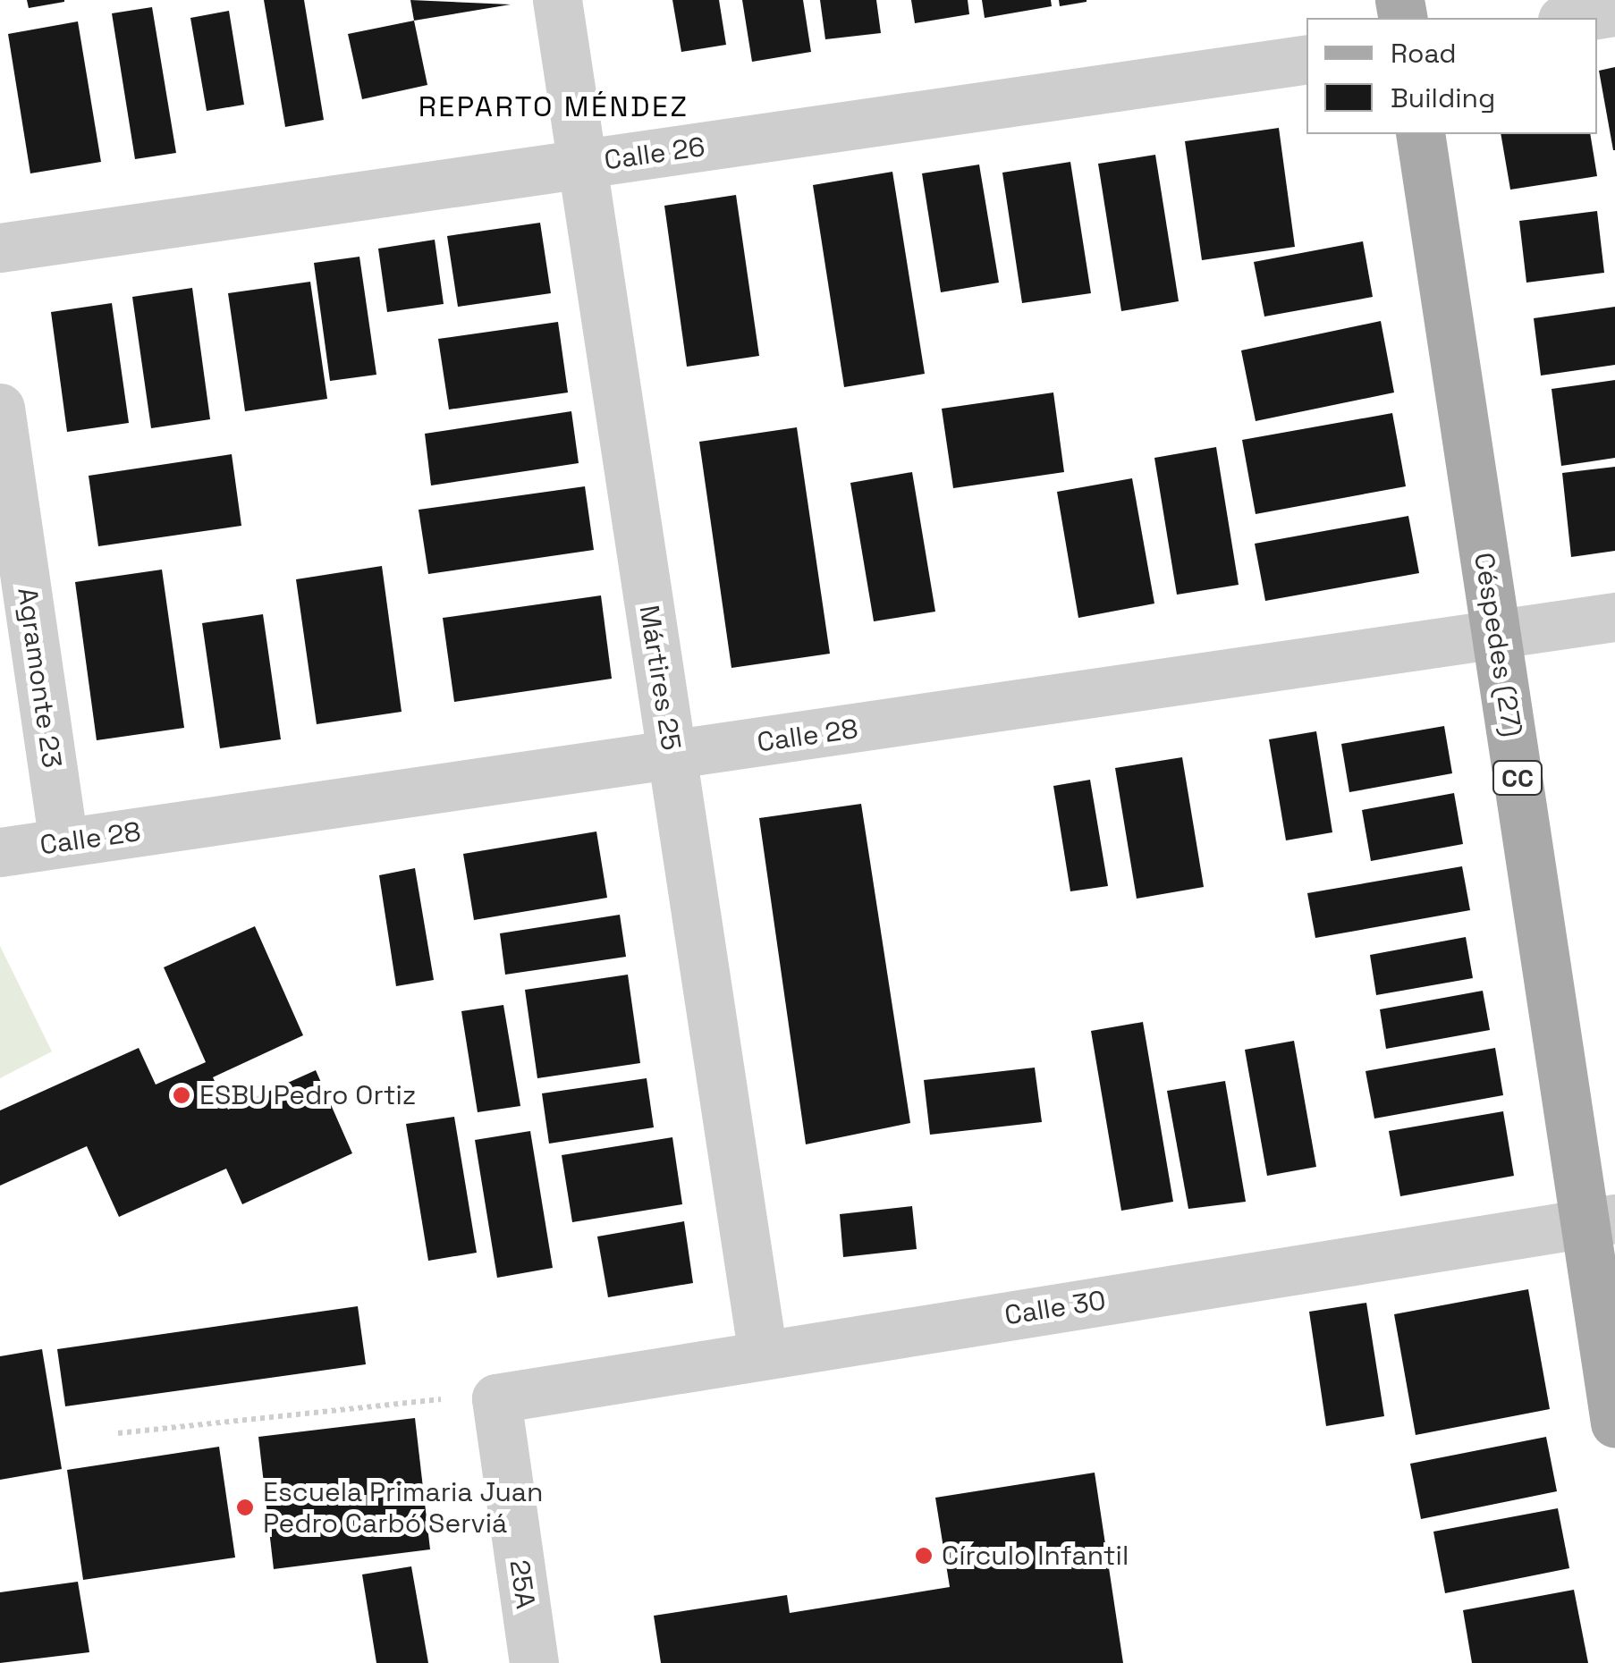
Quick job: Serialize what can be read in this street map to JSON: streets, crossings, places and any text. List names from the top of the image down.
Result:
{
  "streets": {
    "main road": ["Céspedes (27)", "CC"],
    "street": [
      "Calle 26",
      "Agramonte 23",
      "Mártires 25",
      "Calle 28",
      "Calle 30",
      "25A"
    ]
  },
  "crossings": [
    ["Calle 26", "Mártires 25"],
    ["Céspedes (27)", "Calle 28"],
    ["Céspedes (27)", "Calle 30"],
    ["Agramonte 23", "Calle 28"],
    ["Mártires 25", "Calle 28"],
    ["Mártires 25", "Calle 30"],
    ["Calle 30", "25A"]
  ],
  "districts": ["REPARTO MÉNDEZ"],
  "places": ["ESBU Pedro Ortiz", "Escuela Primaria Juan Pedro Carbó Serviá", "Círculo Infantil"],
  "legend": ["Road", "Building"]
}
